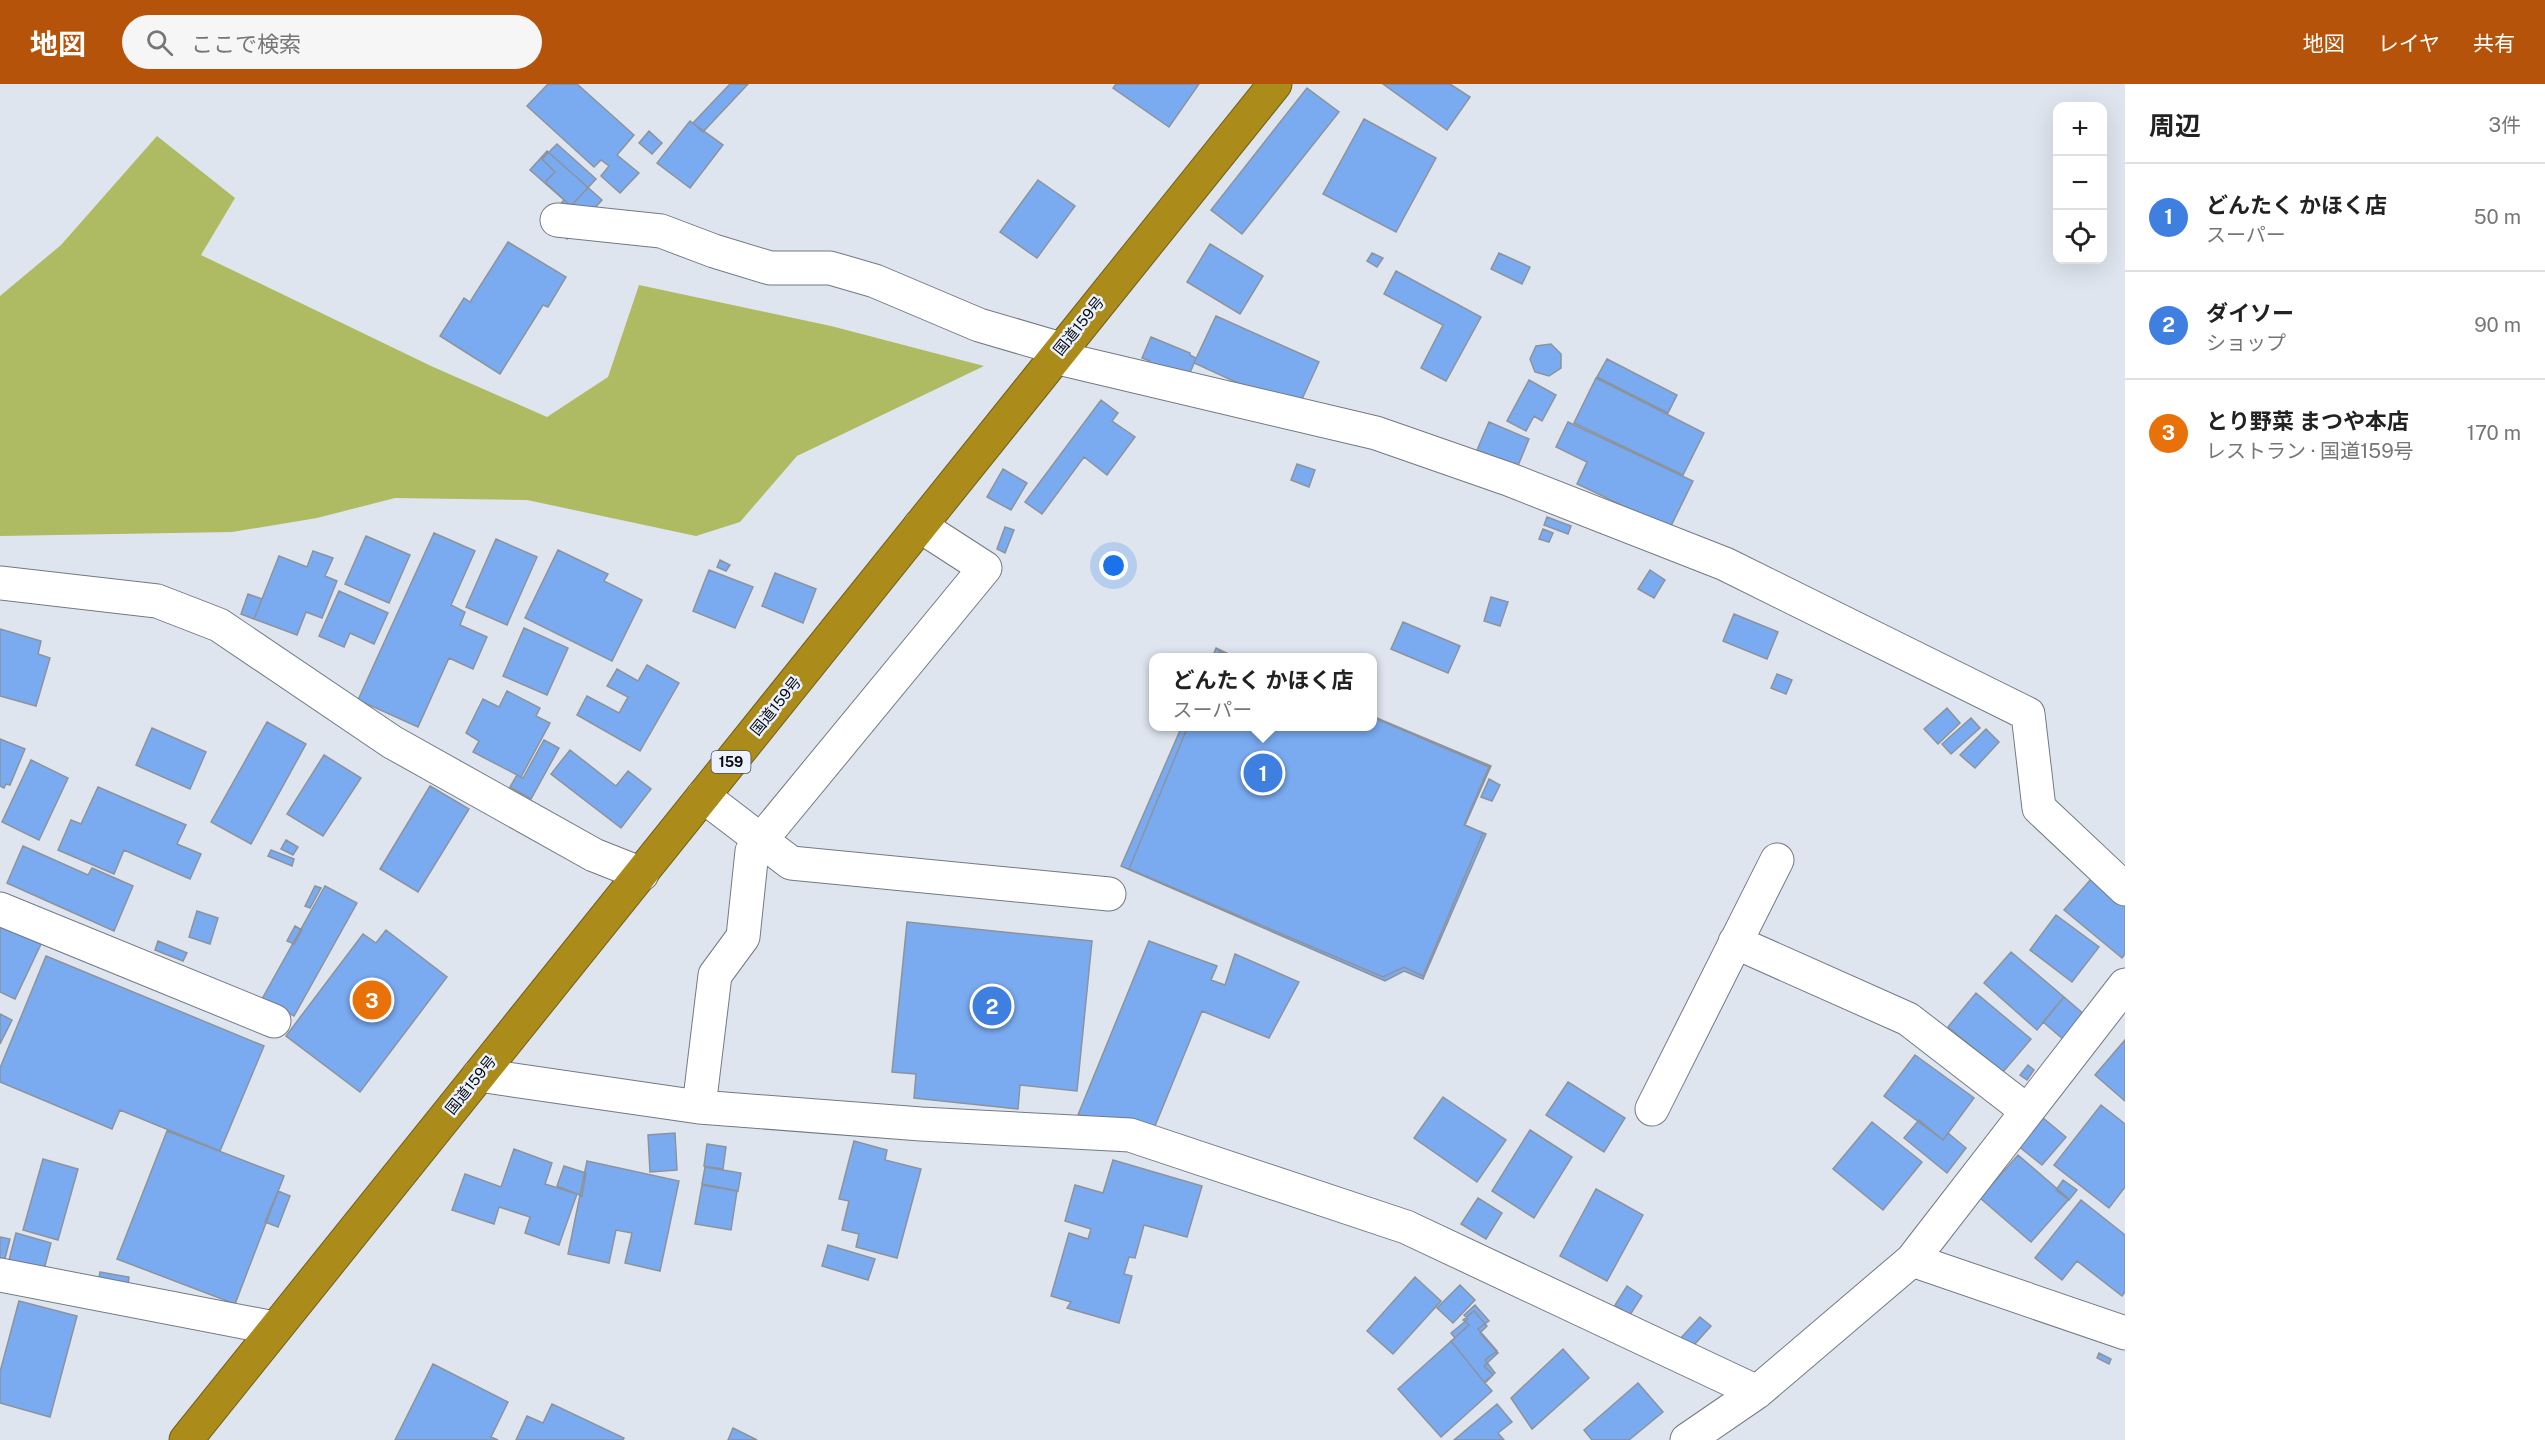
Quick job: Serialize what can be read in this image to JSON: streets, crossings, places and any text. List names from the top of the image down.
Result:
{
  "streets": {
    "highway": ["国道159号", "159"]
  },
  "page": {
    "header": "地図",
    "search": "ここで検索",
    "nav": ["地図", "レイヤ", "共有"],
    "heading": ["周辺", "3件"],
    "map_buttons": ["+", "−"],
    "list": [
      {
        "mark": "1",
        "name": "どんたく かほく店",
        "note": "スーパー",
        "value": "50 m"
      },
      {
        "mark": "2",
        "name": "ダイソー",
        "note": "ショップ",
        "value": "90 m"
      },
      {
        "mark": "3",
        "name": "とり野菜 まつや本店",
        "note": "レストラン · 国道159号",
        "value": "170 m"
      }
    ],
    "popup": ["どんたく かほく店", "スーパー"],
    "pins": ["1", "3", "2"]
  }
}
